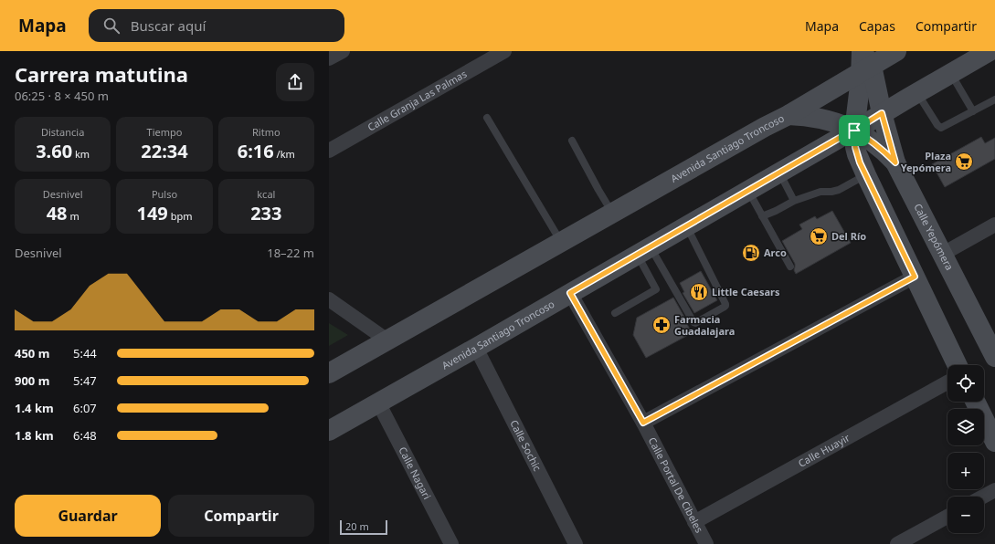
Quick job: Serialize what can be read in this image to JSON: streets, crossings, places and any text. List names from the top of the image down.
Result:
{
  "streets": {
    "main road": ["Avenida Santiago Troncoso", "Calle Yepómera"],
    "street": [
      "Calle Granja Las Palmas",
      "Calle Sochic",
      "Calle Huayir",
      "Calle Nagari",
      "Calle Portal De Cibeles"
    ]
  },
  "crossings": [
    ["Avenida Santiago Troncoso", "Calle Yepómera"],
    ["Avenida Santiago Troncoso", "Calle Sochic"],
    ["Avenida Santiago Troncoso", "Calle Nagari"],
    ["Avenida Santiago Troncoso", "Calle Portal De Cibeles"],
    ["Calle Huayir", "Calle Portal De Cibeles"]
  ],
  "places": {
    "supermarket": ["Plaza Yepómera", "Del Río"],
    "fuel station": ["Arco"],
    "restaurant": ["Little Caesars"],
    "pharmacy": ["Farmacia Guadalajara"]
  },
  "scale_bar": "20 m",
  "page": {
    "header": "Mapa",
    "search": "Buscar aquí",
    "nav": ["Mapa", "Capas", "Compartir"],
    "heading": ["Carrera matutina", "06:25 · 8 × 450 m"],
    "stats": [
      ["Distancia", "3.60 km"],
      ["Tiempo", "22:34"],
      ["Ritmo", "6:16 /km"],
      ["Desnivel", "48 m"],
      ["Pulso", "149 bpm"],
      ["kcal", "233"]
    ],
    "chart": ["Desnivel", "18–22 m"],
    "list": [
      {
        "name": "450 m",
        "note": "5:44"
      },
      {
        "name": "900 m",
        "note": "5:47"
      },
      {
        "name": "1.4 km",
        "note": "6:07"
      },
      {
        "name": "1.8 km",
        "note": "6:48"
      }
    ],
    "map_buttons": ["+", "−"],
    "buttons": ["Guardar", "Compartir"],
    "scale": "20 m"
  }
}
